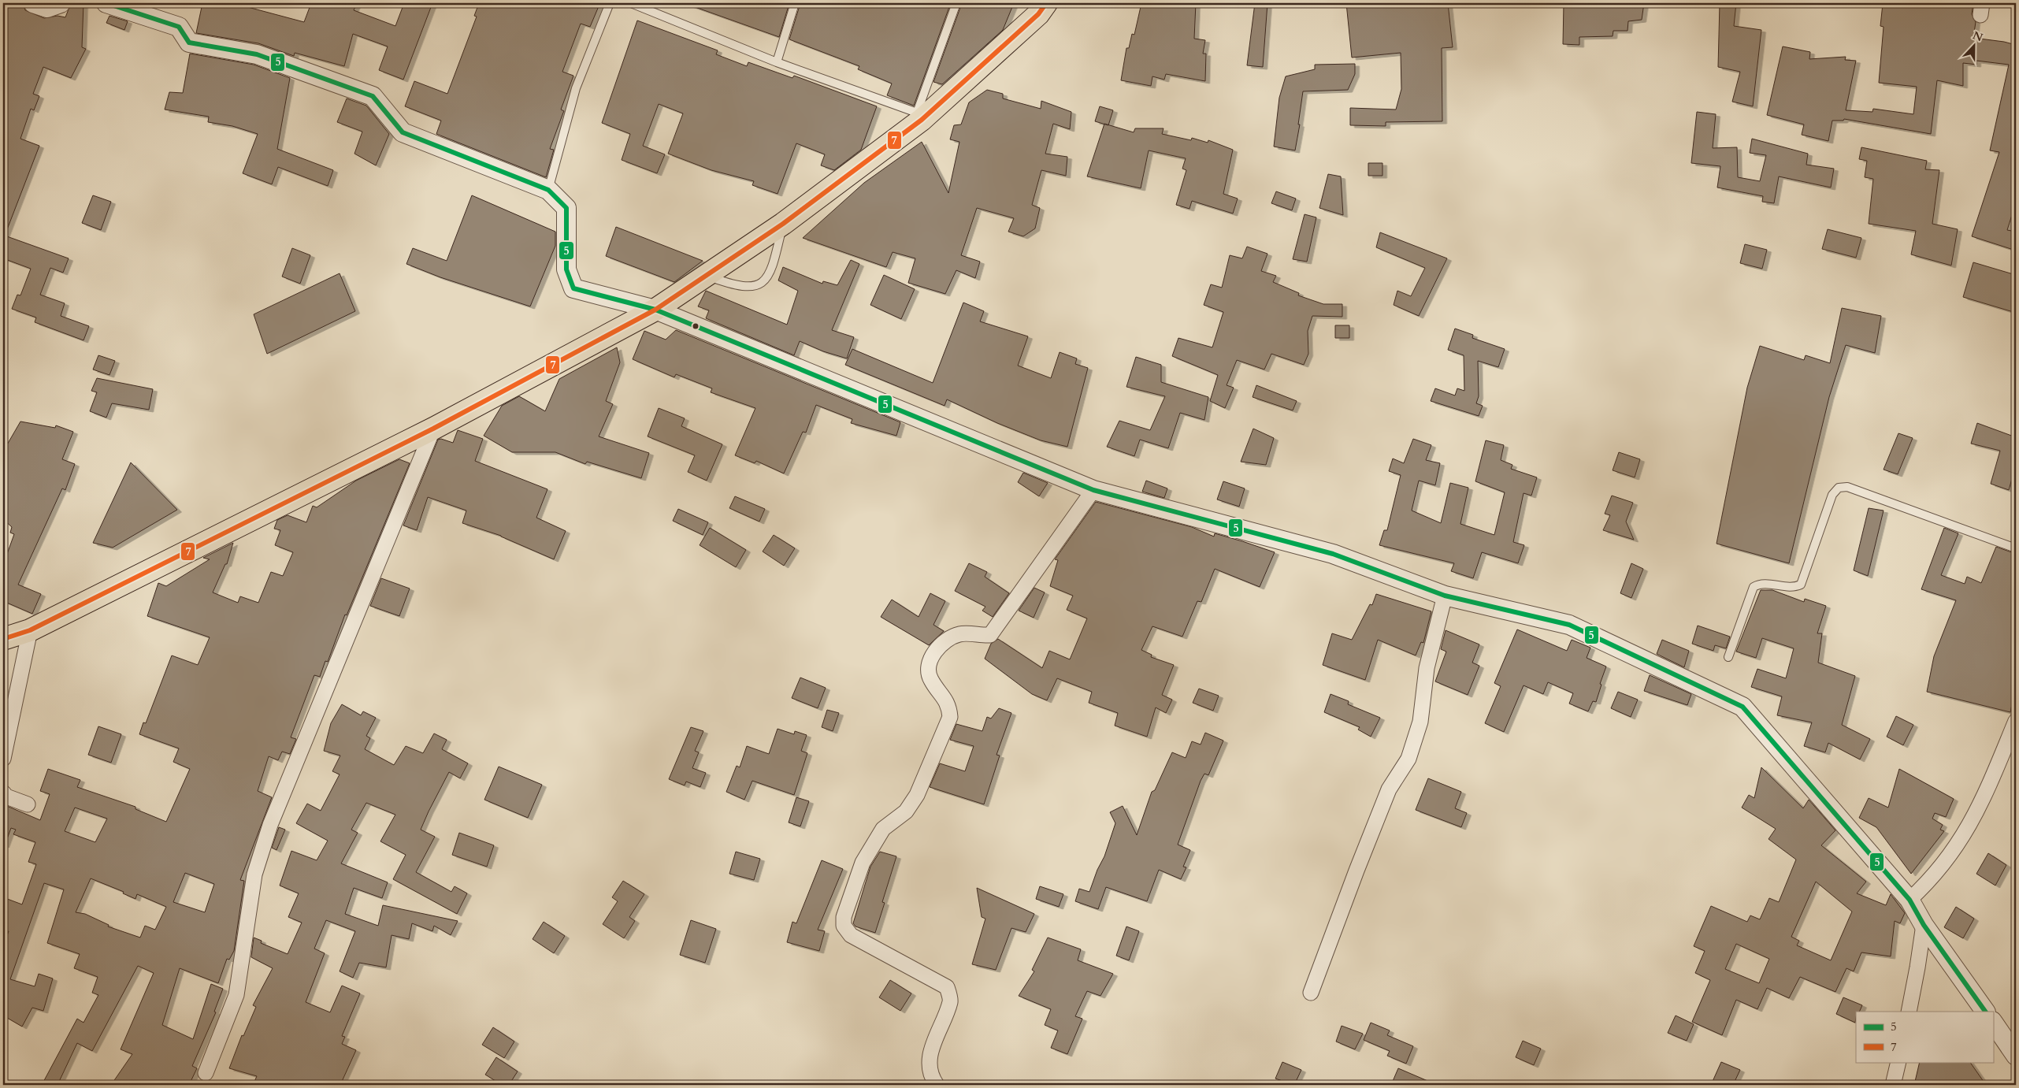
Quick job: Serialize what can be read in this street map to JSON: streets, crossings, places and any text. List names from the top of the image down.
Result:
{
  "lines": ["transit line 5", "transit line 7"],
  "legend": ["5", "7"],
  "north": "top"
}
